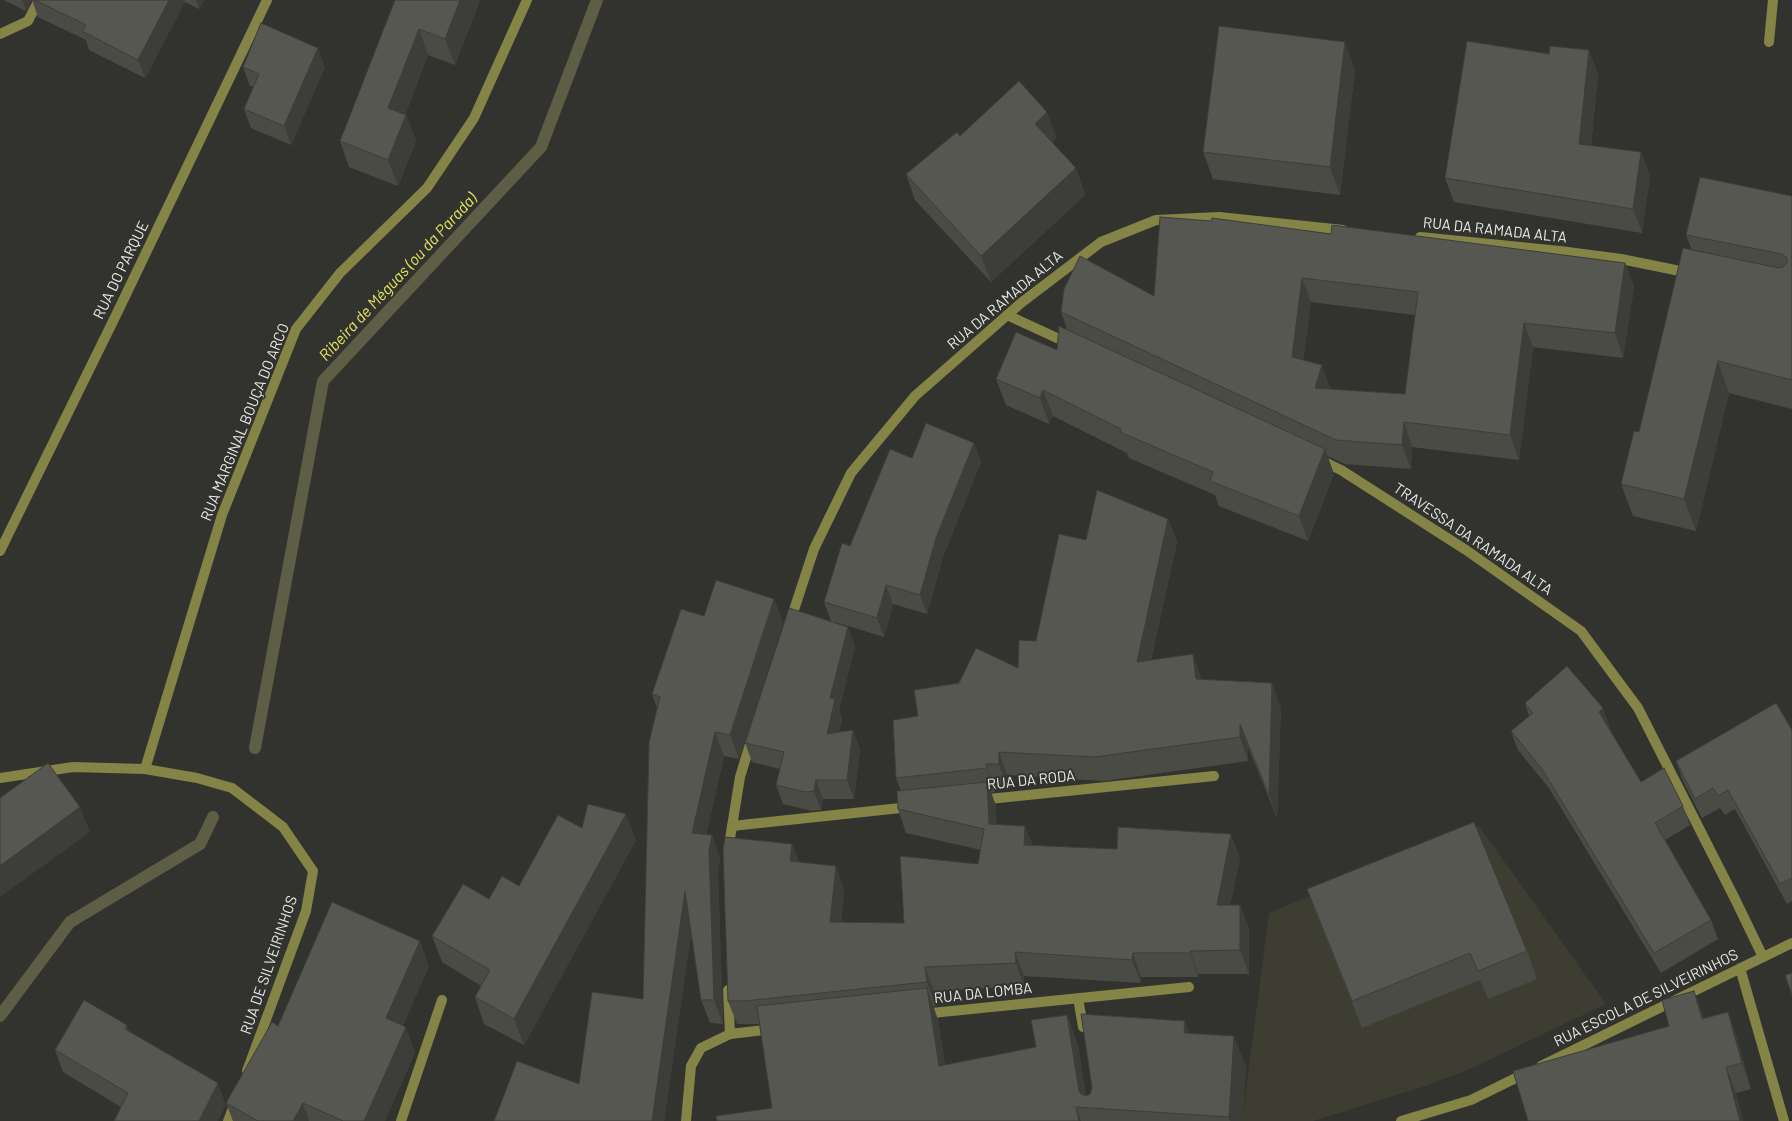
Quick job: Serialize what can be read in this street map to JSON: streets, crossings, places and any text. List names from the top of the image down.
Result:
{
  "streets": {
    "street": [
      "RUA DA RAMADA ALTA",
      "RUA DO PARQUE",
      "RUA MARGINAL BOUÇA DO ARCO",
      "TRAVESSA DA RAMADA ALTA",
      "RUA DA RODA",
      "RUA DE SILVEIRINHOS",
      "RUA DA LOMBA",
      "RUA ESCOLA DE SILVEIRINHOS"
    ]
  },
  "crossings": [
    ["RUA MARGINAL BOUÇA DO ARCO", "RUA DE SILVEIRINHOS"],
    ["TRAVESSA DA RAMADA ALTA", "RUA ESCOLA DE SILVEIRINHOS"]
  ],
  "water": ["Ribeira de Méguas (ou da Parada)"]
}
